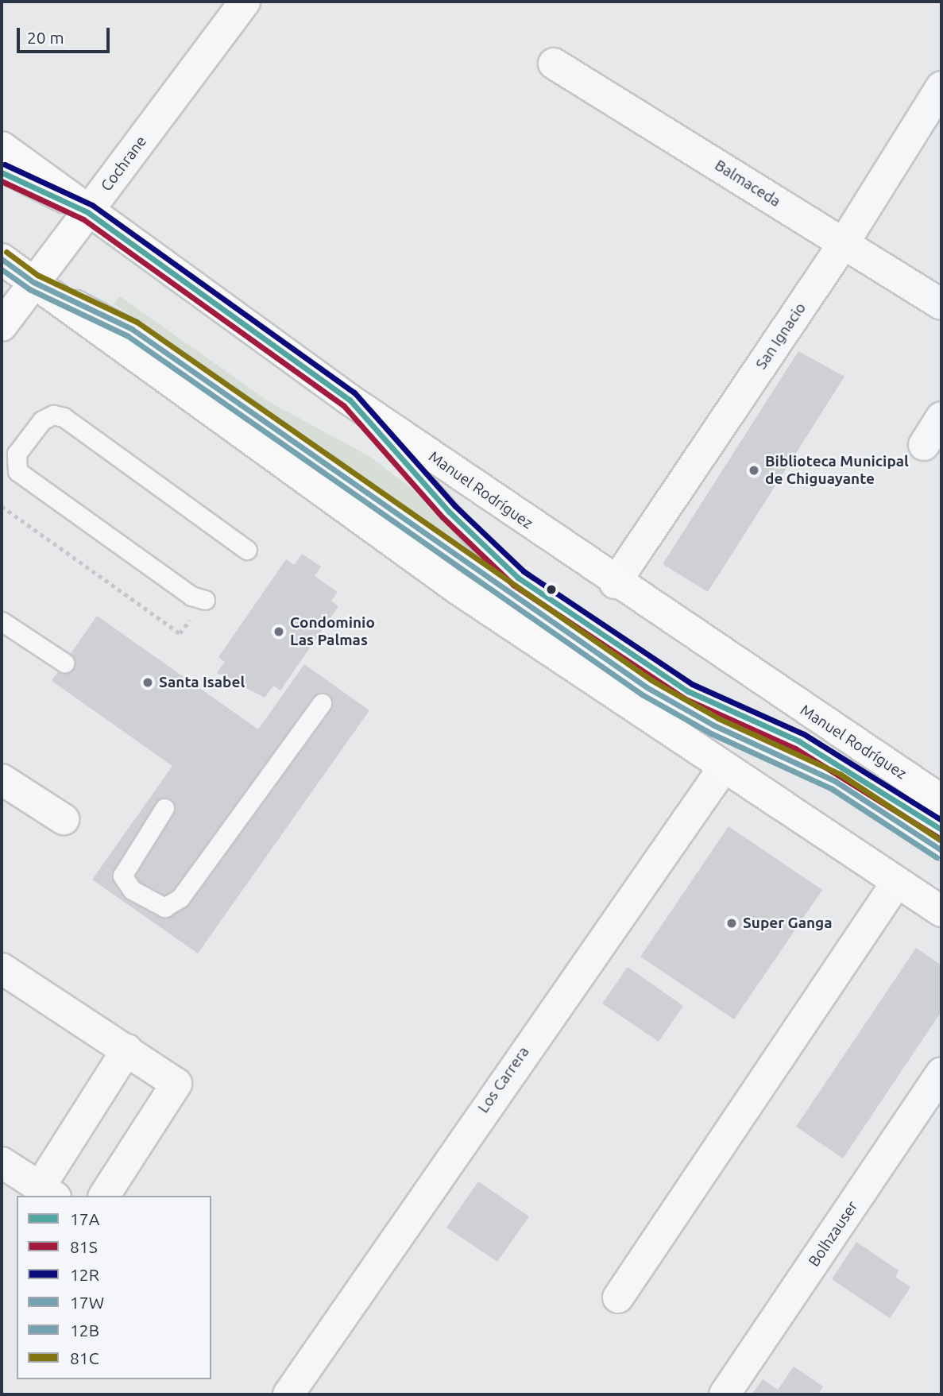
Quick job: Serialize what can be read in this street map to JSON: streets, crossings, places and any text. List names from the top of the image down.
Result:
{
  "streets": {
    "main road": ["Cochrane", "Manuel Rodríguez"],
    "street": [
      "Balmaceda",
      "San Ignacio",
      "Los Carrera",
      "Bolhzauser"
    ]
  },
  "crossings": [
    ["Cochrane", "Manuel Rodríguez"],
    ["Balmaceda", "San Ignacio"],
    ["San Ignacio", "Manuel Rodríguez"]
  ],
  "places": [
    "Biblioteca Municipal de Chiguayante",
    "Condominio Las Palmas",
    "Santa Isabel",
    "Super Ganga"
  ],
  "lines": [
    "transit line 12R",
    "transit line 17A",
    "transit line 81S",
    "transit line 81C",
    "transit line 17W",
    "transit line 12B"
  ],
  "legend": [
    "17A",
    "81S",
    "12R",
    "17W",
    "12B",
    "81C"
  ],
  "scale_bar": "20 m"
}
